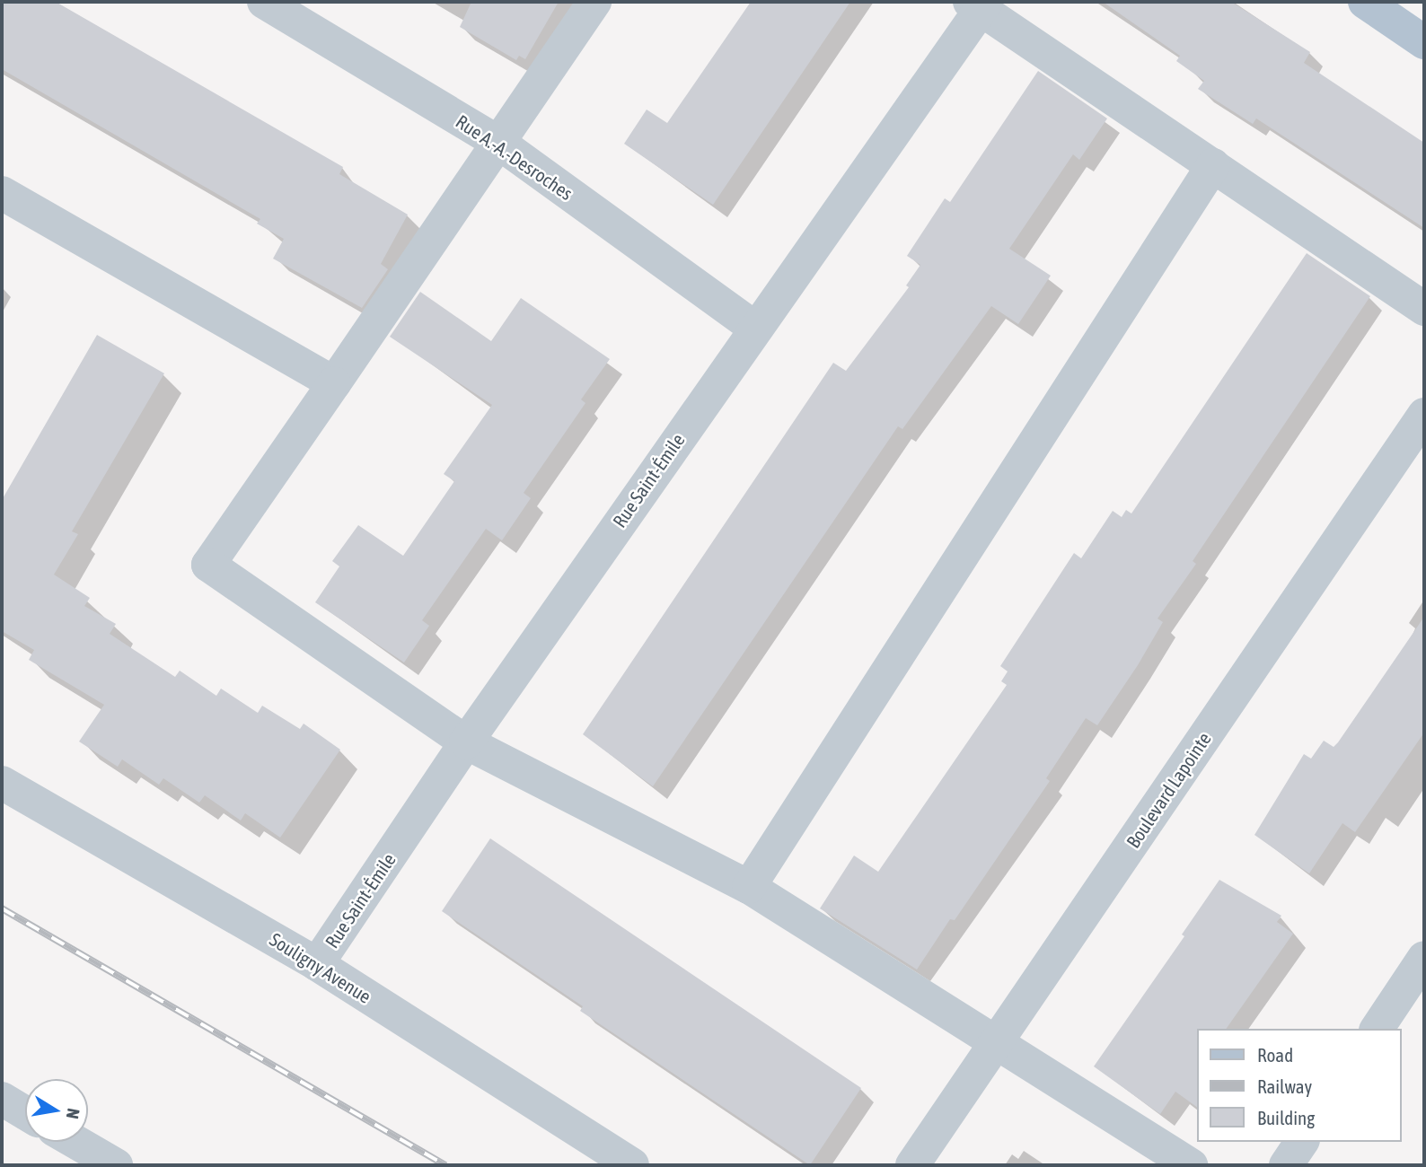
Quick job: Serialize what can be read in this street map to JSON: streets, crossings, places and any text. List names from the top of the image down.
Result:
{
  "streets": {
    "street": [
      "Rue A.-A.-Desroches",
      "Rue Saint-Émile",
      "Boulevard Lapointe",
      "Souligny Avenue"
    ]
  },
  "crossings": [
    ["Rue A.-A.-Desroches", "Rue Saint-Émile"],
    ["Rue Saint-Émile", "Souligny Avenue"]
  ],
  "legend": ["Road", "Railway", "Building"],
  "north": "right"
}
